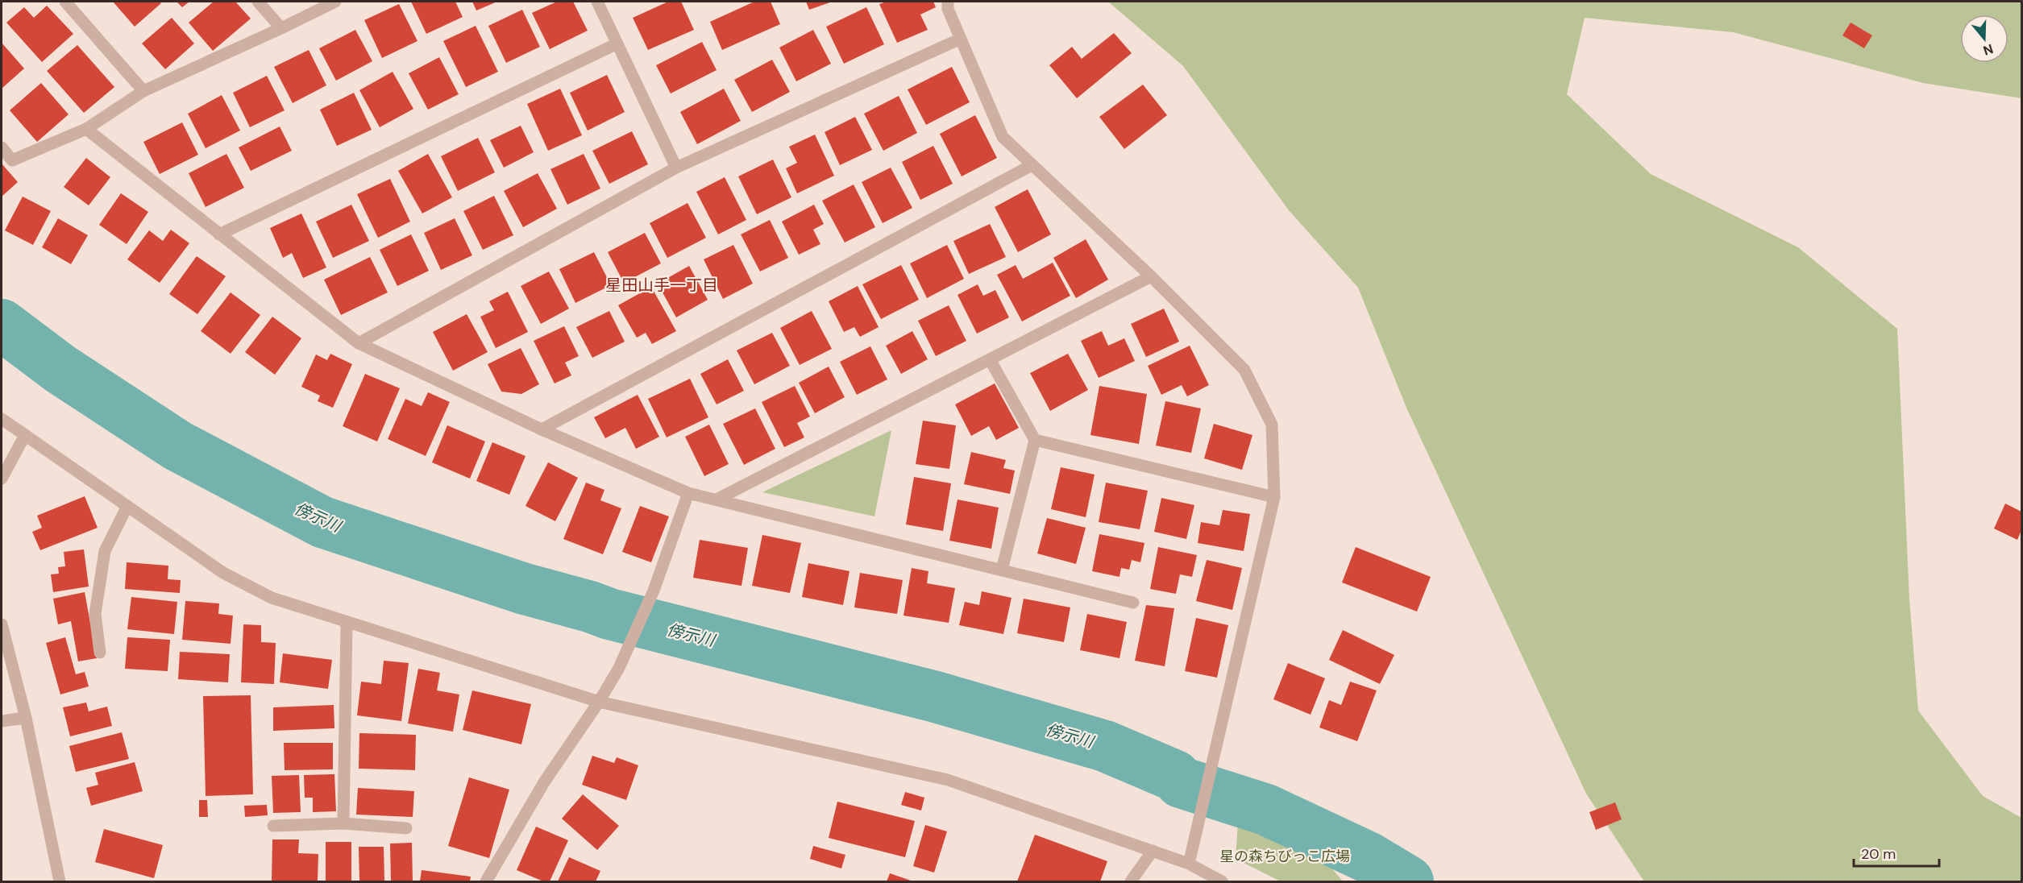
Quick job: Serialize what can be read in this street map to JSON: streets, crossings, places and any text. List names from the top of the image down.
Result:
{
  "districts": ["星田山手一丁目"],
  "water": ["傍示川"],
  "parks": ["星の森ちびっこ広場"],
  "scale_bar": "20 m",
  "north": "bottom"
}
